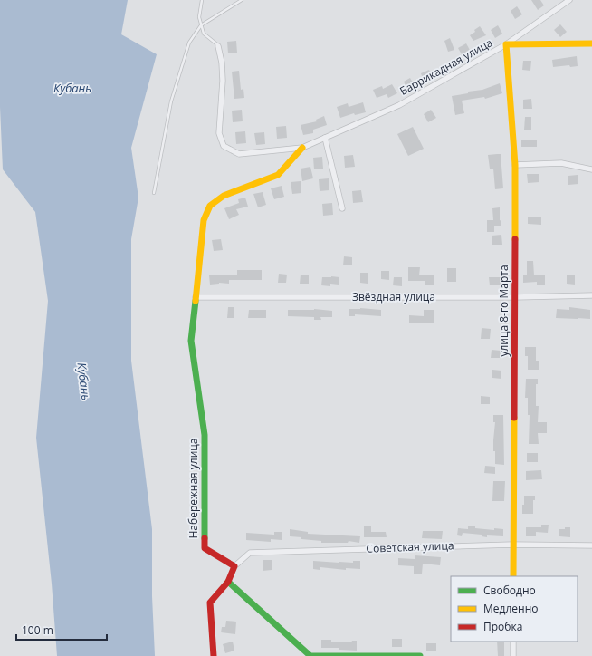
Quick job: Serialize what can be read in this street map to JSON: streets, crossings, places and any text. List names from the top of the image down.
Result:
{
  "streets": {
    "street": [
      "Баррикадная улица",
      "Звёздная улица",
      "улица 8-го Марта",
      "Набережная улица",
      "Советская улица"
    ]
  },
  "crossings": [
    ["Баррикадная улица", "Звёздная улица"],
    ["Баррикадная улица", "улица 8-го Марта"],
    ["Баррикадная улица", "Набережная улица"],
    ["Звёздная улица", "улица 8-го Марта"],
    ["Звёздная улица", "Набережная улица"],
    ["улица 8-го Марта", "Советская улица"],
    ["Набережная улица", "Советская улица"]
  ],
  "water": ["Кубань"],
  "legend": ["Свободно", "Медленно", "Пробка"],
  "scale_bar": "100 m"
}
